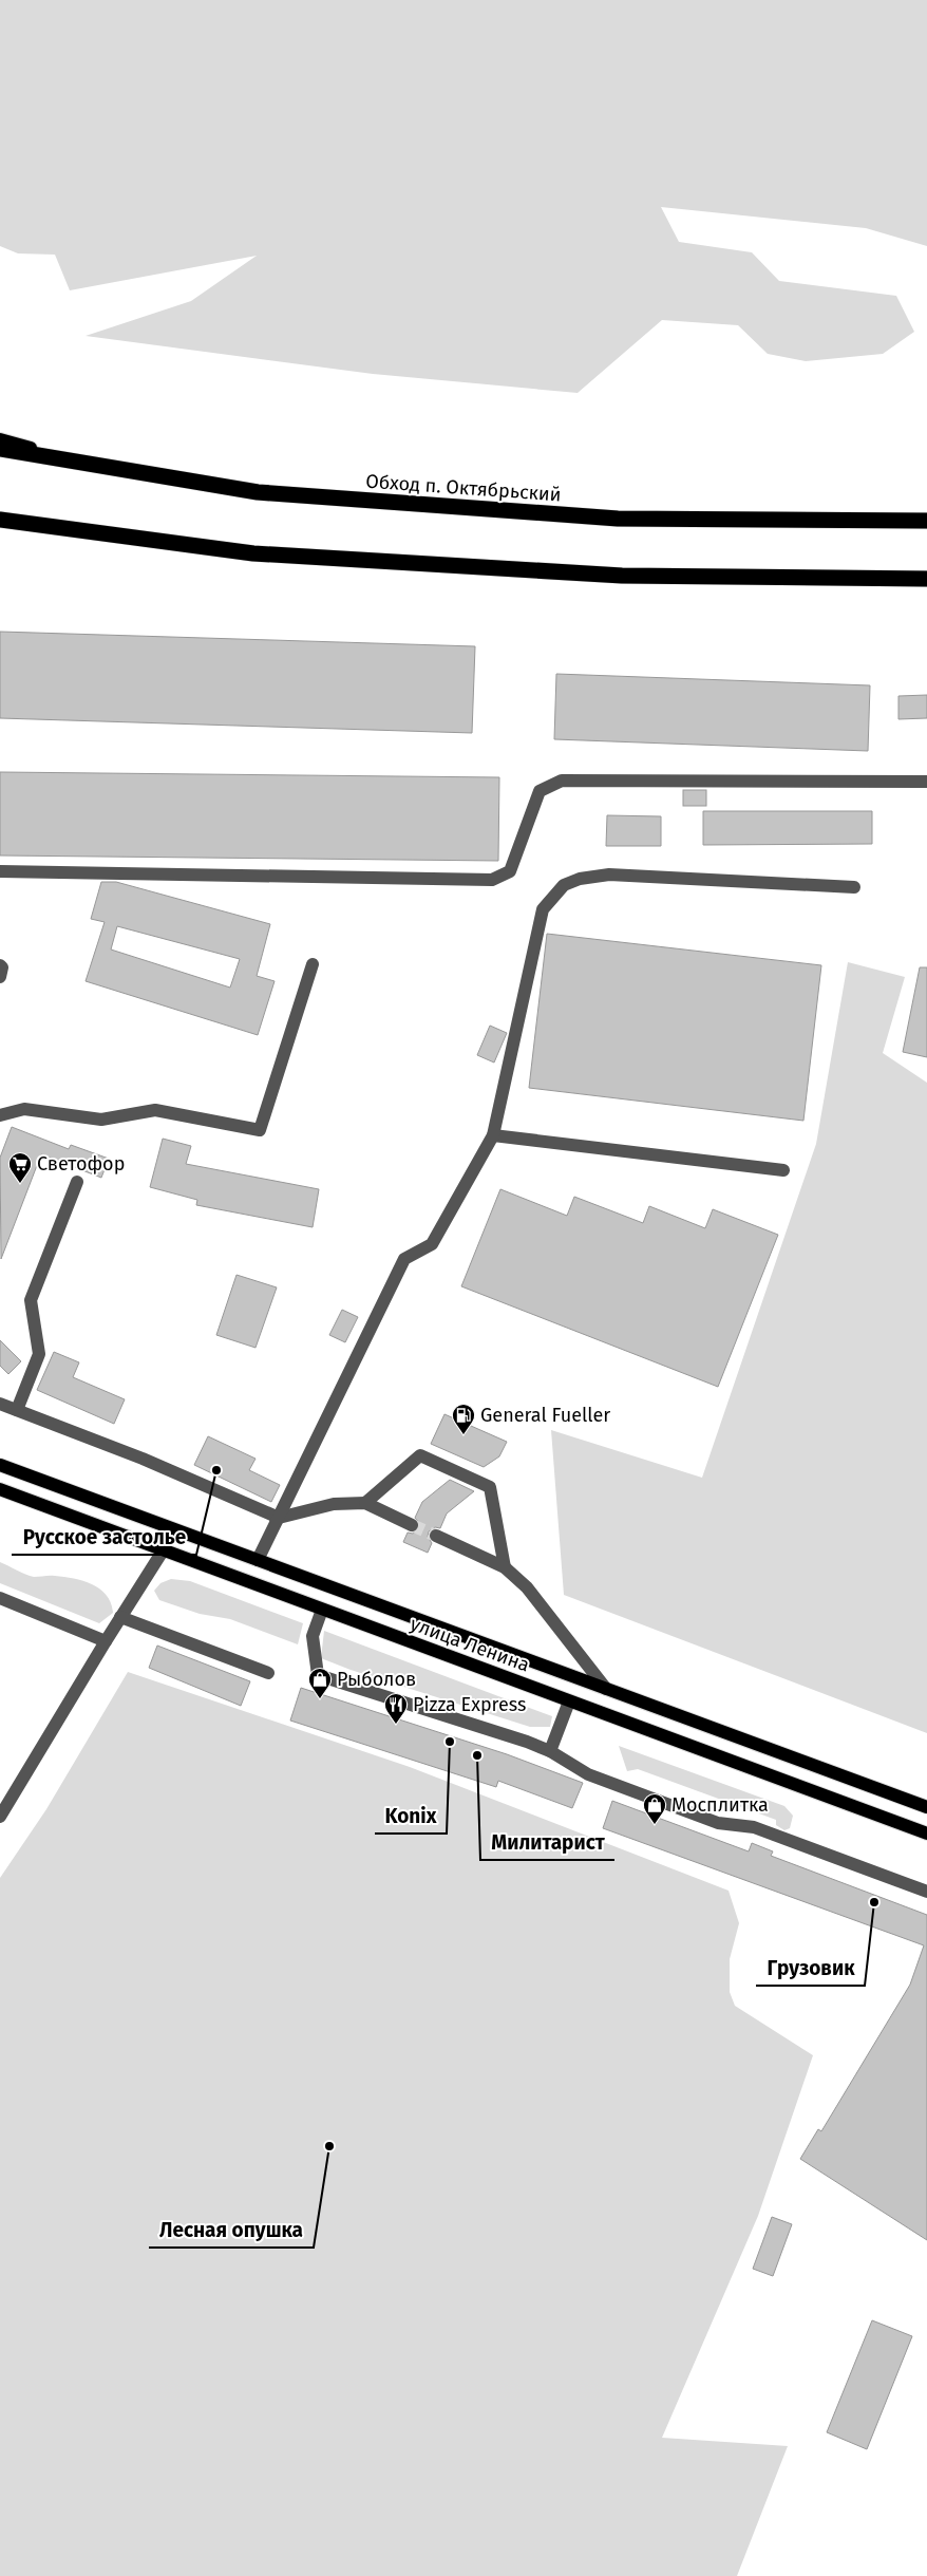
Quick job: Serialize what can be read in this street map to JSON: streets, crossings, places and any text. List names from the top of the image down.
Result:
{
  "streets": {
    "highway": ["Обход п. Октябрьский"],
    "main road": ["улица Ленина"]
  },
  "places": {
    "supermarket": ["Светофор"],
    "fuel station": ["General Fueller"],
    "other": [
      "Русское застолье",
      "Konix",
      "Милитарист",
      "Грузовик",
      "Лесная опушка"
    ],
    "shop": ["Рыболов", "Мосплитка"],
    "restaurant": ["Pizza Express"]
  }
}
